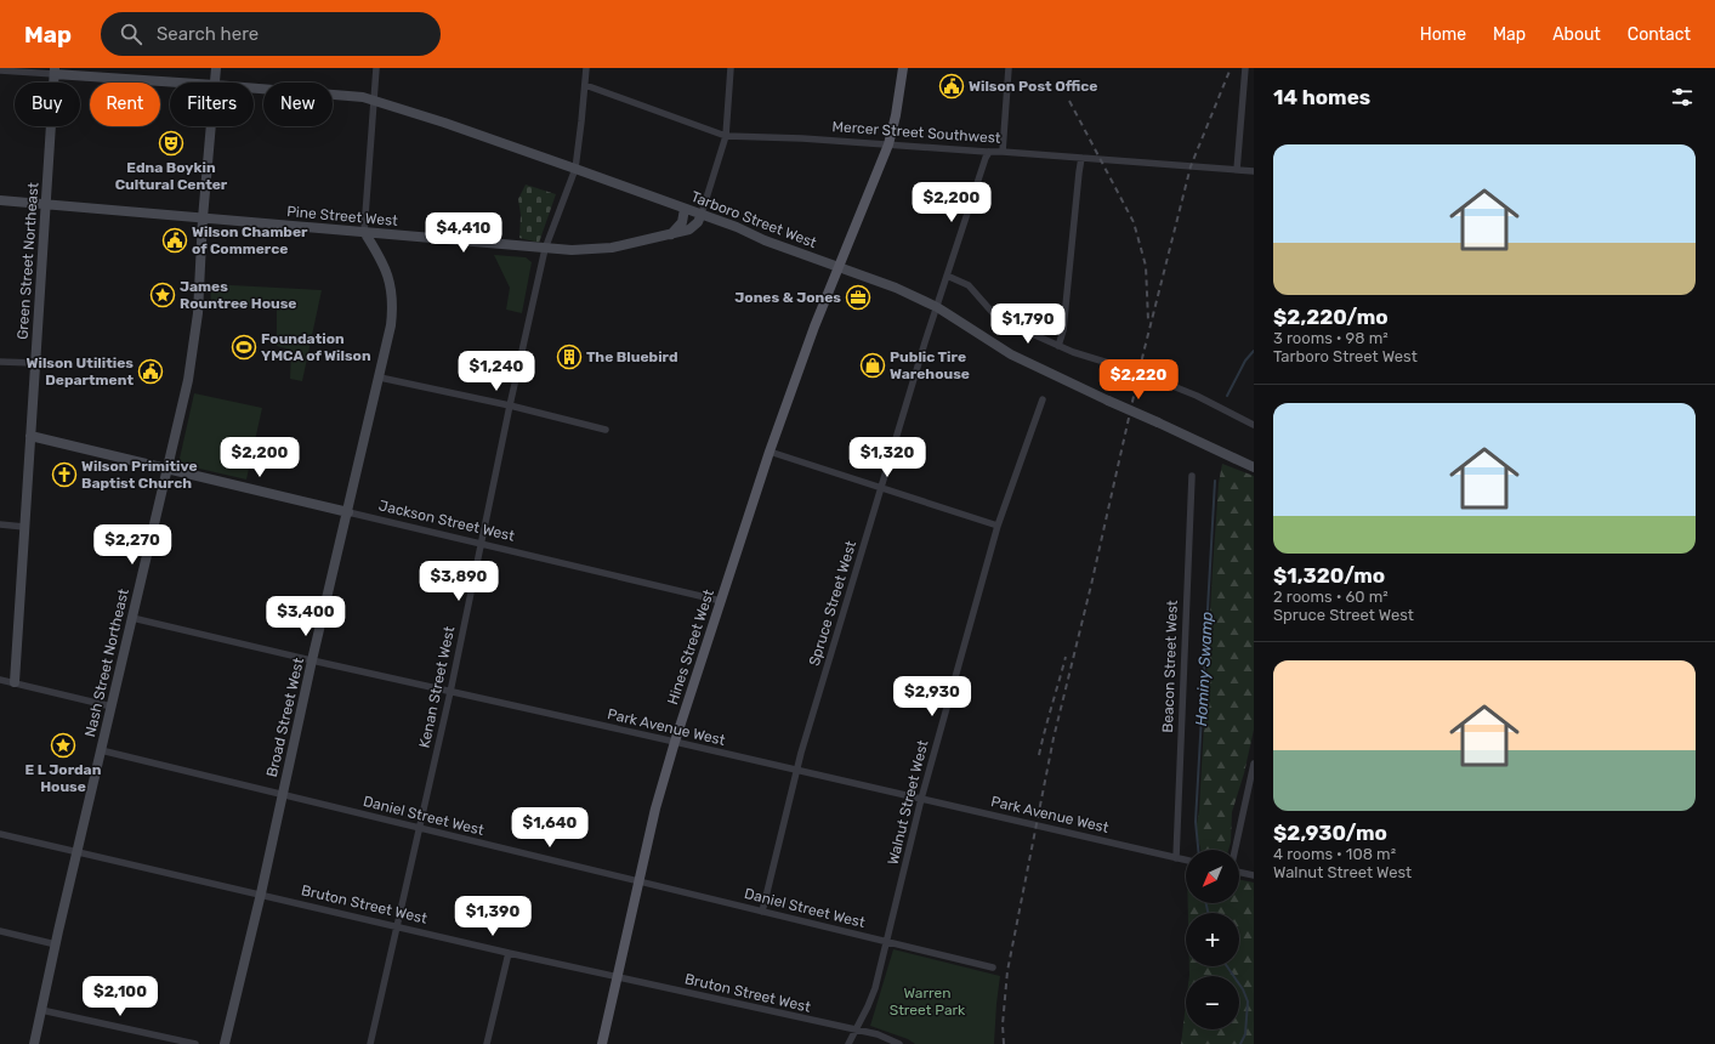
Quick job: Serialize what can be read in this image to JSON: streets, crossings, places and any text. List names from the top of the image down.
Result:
{
  "streets": {
    "main road": ["Hines Street West"],
    "street": [
      "Mercer Street Southwest",
      "Pine Street West",
      "Tarboro Street West",
      "Green Street Northeast",
      "Jackson Street West",
      "Spruce Street West",
      "Nash Street Northeast",
      "Beacon Street West",
      "Kenan Street West",
      "Broad Street West",
      "Park Avenue West",
      "Walnut Street West",
      "Daniel Street West",
      "Bruton Street West"
    ]
  },
  "crossings": [
    ["Mercer Street Southwest", "Spruce Street West"],
    ["Mercer Street Southwest", "Hines Street West"],
    ["Mercer Street Southwest", "Kenan Street West"],
    ["Pine Street West", "Tarboro Street West"],
    ["Pine Street West", "Green Street Northeast"],
    ["Pine Street West", "Nash Street Northeast"],
    ["Pine Street West", "Kenan Street West"],
    ["Pine Street West", "Broad Street West"],
    ["Tarboro Street West", "Green Street Northeast"],
    ["Tarboro Street West", "Spruce Street West"],
    ["Tarboro Street West", "Hines Street West"],
    ["Tarboro Street West", "Kenan Street West"],
    ["Green Street Northeast", "Jackson Street West"],
    ["Jackson Street West", "Hines Street West"],
    ["Jackson Street West", "Nash Street Northeast"],
    ["Jackson Street West", "Kenan Street West"],
    ["Jackson Street West", "Broad Street West"],
    ["Spruce Street West", "Park Avenue West"],
    ["Spruce Street West", "Daniel Street West"],
    ["Hines Street West", "Park Avenue West"],
    ["Hines Street West", "Daniel Street West"],
    ["Hines Street West", "Bruton Street West"],
    ["Nash Street Northeast", "Park Avenue West"],
    ["Nash Street Northeast", "Daniel Street West"],
    ["Nash Street Northeast", "Bruton Street West"],
    ["Beacon Street West", "Park Avenue West"],
    ["Kenan Street West", "Park Avenue West"],
    ["Kenan Street West", "Daniel Street West"],
    ["Kenan Street West", "Bruton Street West"],
    ["Broad Street West", "Park Avenue West"],
    ["Broad Street West", "Daniel Street West"],
    ["Broad Street West", "Bruton Street West"],
    ["Park Avenue West", "Walnut Street West"],
    ["Walnut Street West", "Daniel Street West"],
    ["Walnut Street West", "Bruton Street West"]
  ],
  "water": ["Hominy Swamp"],
  "parks": ["Warren Street Park"],
  "places": {
    "public building": ["Wilson Post Office", "Wilson Chamber of Commerce", "Wilson Utilities Department"],
    "theatre": ["Edna Boykin Cultural Center"],
    "place": ["James Rountree House", "E L Jordan House"],
    "office": ["Jones & Jones"],
    "sports": ["Foundation YMCA of Wilson"],
    "building": ["The Bluebird"],
    "shop": ["Public Tire Warehouse"],
    "church": ["Wilson Primitive Baptist Church"]
  },
  "north": "bottom left",
  "page": {
    "header": "Map",
    "search": "Search here",
    "nav": [
      "Home",
      "Map",
      "About",
      "Contact"
    ],
    "heading": "14 homes",
    "chip": [
      "Buy",
      "Rent",
      "Filters",
      "New"
    ],
    "list": [
      {
        "name": "$2,220/mo",
        "note": "3 rooms · 98 m² · Tarboro Street West"
      },
      {
        "name": "$1,320/mo",
        "note": "2 rooms · 60 m² · Spruce Street West"
      },
      {
        "name": "$2,930/mo",
        "note": "4 rooms · 108 m² · Walnut Street West"
      }
    ],
    "price": [
      "$2,200",
      "$4,410",
      "$1,790",
      "$1,240",
      "$2,220",
      "$2,200",
      "$1,320",
      "$2,270",
      "$3,890",
      "$3,400",
      "$2,930",
      "$1,640",
      "$1,390",
      "$2,100"
    ],
    "map_buttons": ["+", "−"]
  }
}
